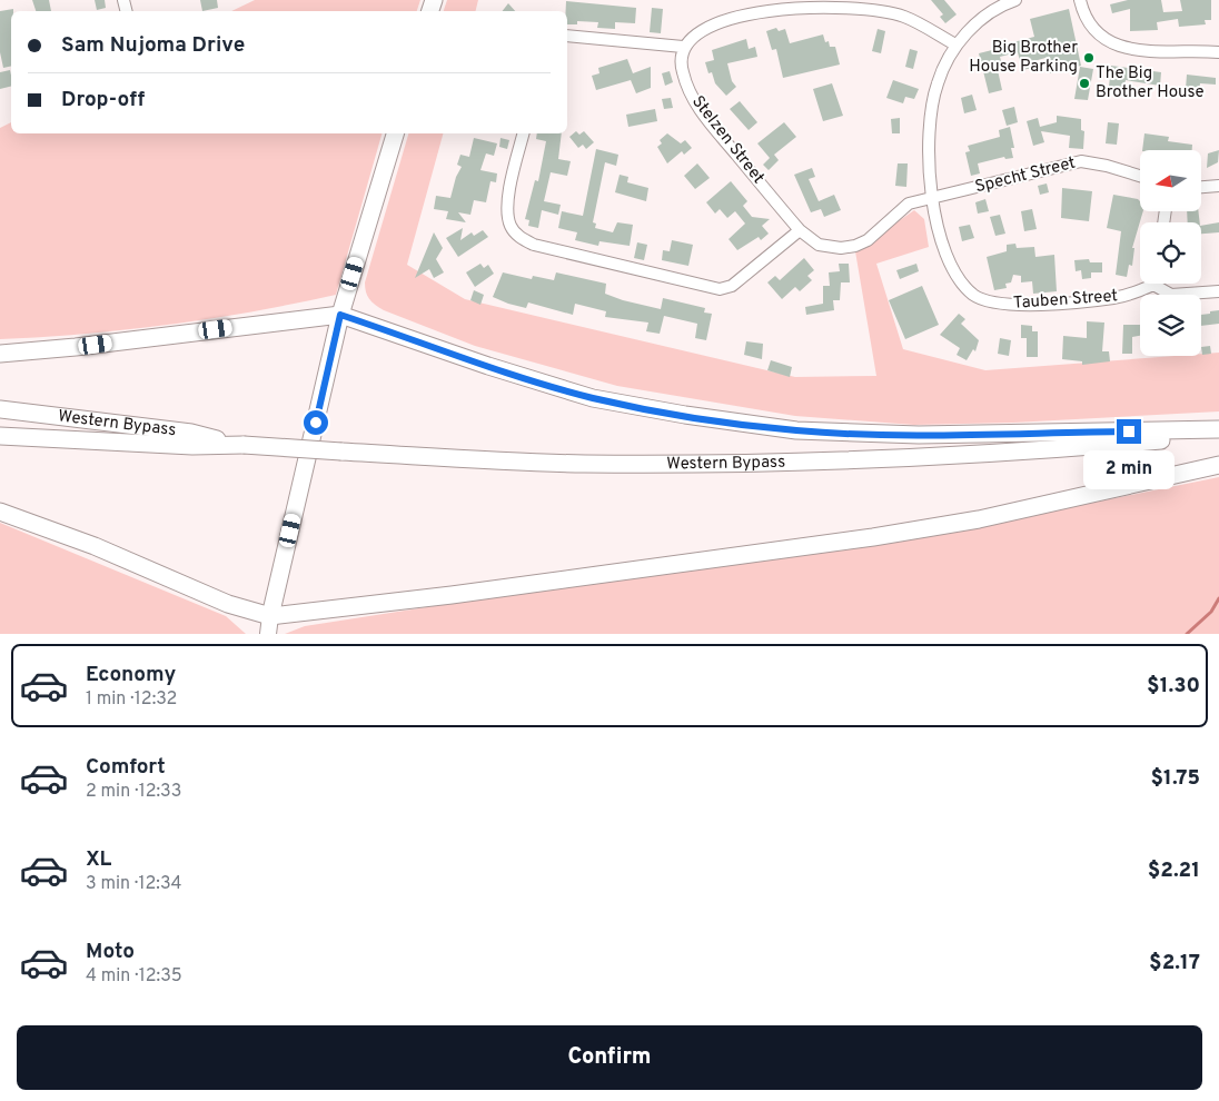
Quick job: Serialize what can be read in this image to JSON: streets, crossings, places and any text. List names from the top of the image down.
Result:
{
  "streets": {
    "highway": ["Western Bypass"],
    "street": ["Stelzen Street", "Specht Street", "Tauben Street"]
  },
  "crossings": [
    ["Stelzen Street", "Specht Street"],
    ["Stelzen Street", "Tauben Street"],
    ["Specht Street", "Tauben Street"]
  ],
  "places": ["Big Brother House Parking", "The Big Brother House"],
  "north": "left",
  "page": {
    "banner": ["Sam Nujoma Drive", "Drop-off"],
    "bubble": "2 min",
    "list": [
      {
        "name": "Economy",
        "note": "1 min · 12:32",
        "value": "$1.30"
      },
      {
        "name": "Comfort",
        "note": "2 min · 12:33",
        "value": "$1.75"
      },
      {
        "name": "XL",
        "note": "3 min · 12:34",
        "value": "$2.21"
      },
      {
        "name": "Moto",
        "note": "4 min · 12:35",
        "value": "$2.17"
      }
    ],
    "buttons": "Confirm"
  }
}
